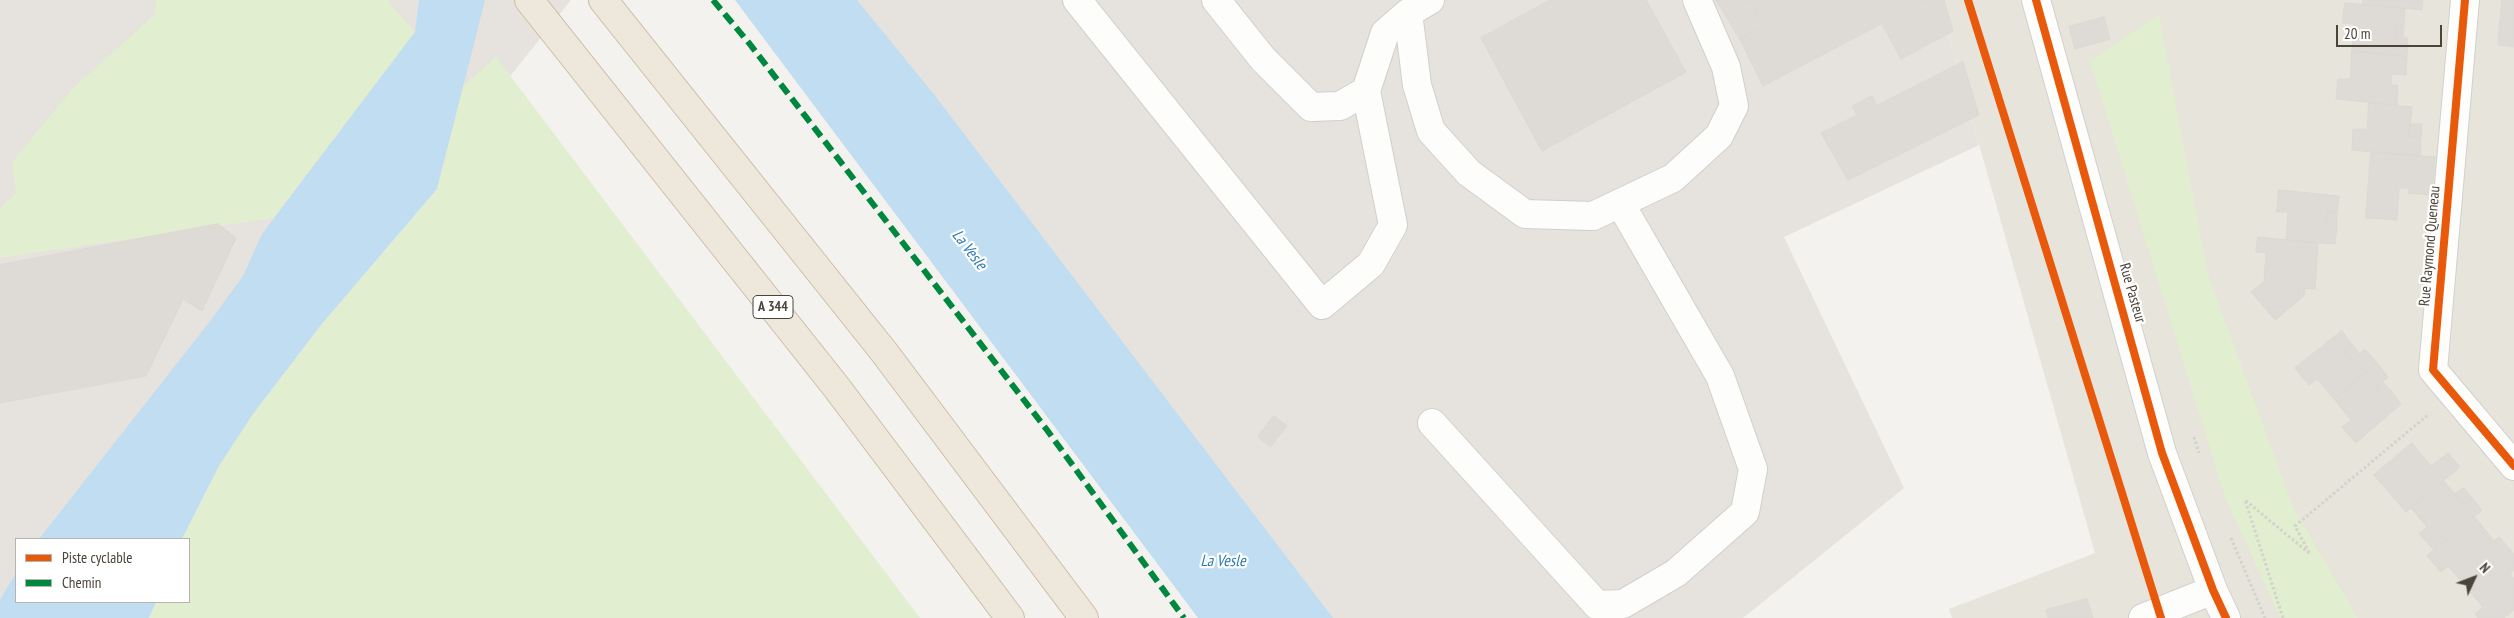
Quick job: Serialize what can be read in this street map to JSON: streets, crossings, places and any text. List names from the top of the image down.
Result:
{
  "streets": {
    "highway": ["A 344"],
    "street": ["Rue Raymond Queneau", "Rue Pasteur"]
  },
  "water": ["La Vesle"],
  "legend": ["Piste cyclable", "Chemin"],
  "scale_bar": "20 m",
  "north": "top right"
}
